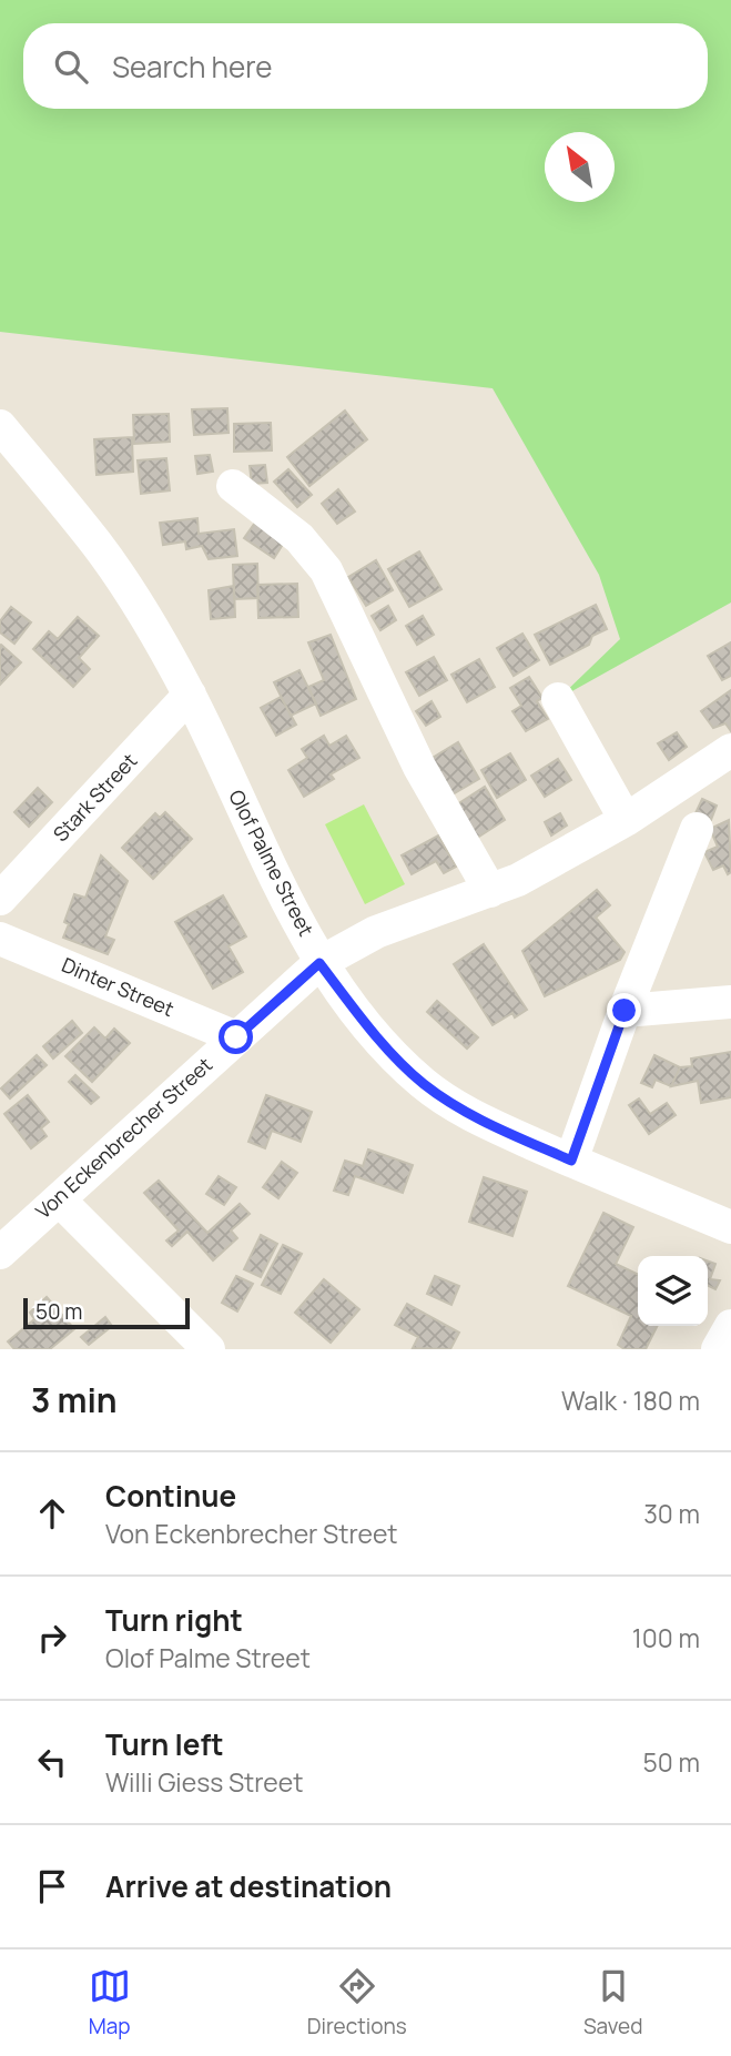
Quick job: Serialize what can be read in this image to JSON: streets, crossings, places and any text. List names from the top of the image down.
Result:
{
  "streets": {
    "street": [
      "Stark Street",
      "Olof Palme Street",
      "Dinter Street",
      "Von Eckenbrecher Street"
    ]
  },
  "crossings": [
    ["Stark Street", "Olof Palme Street"],
    ["Olof Palme Street", "Von Eckenbrecher Street"],
    ["Dinter Street", "Von Eckenbrecher Street"]
  ],
  "scale_bar": "50 m",
  "north": "top left",
  "page": {
    "search": "Search here",
    "scale": "50 m",
    "heading": ["3 min", "Walk · 180 m"],
    "list": [
      ["Continue", "Von Eckenbrecher Street", "30 m"],
      ["Turn right", "Olof Palme Street", "100 m"],
      ["Turn left", "Willi Giess Street", "50 m"],
      "Arrive at destination"
    ],
    "nav": ["Map", "Directions", "Saved"]
  }
}
